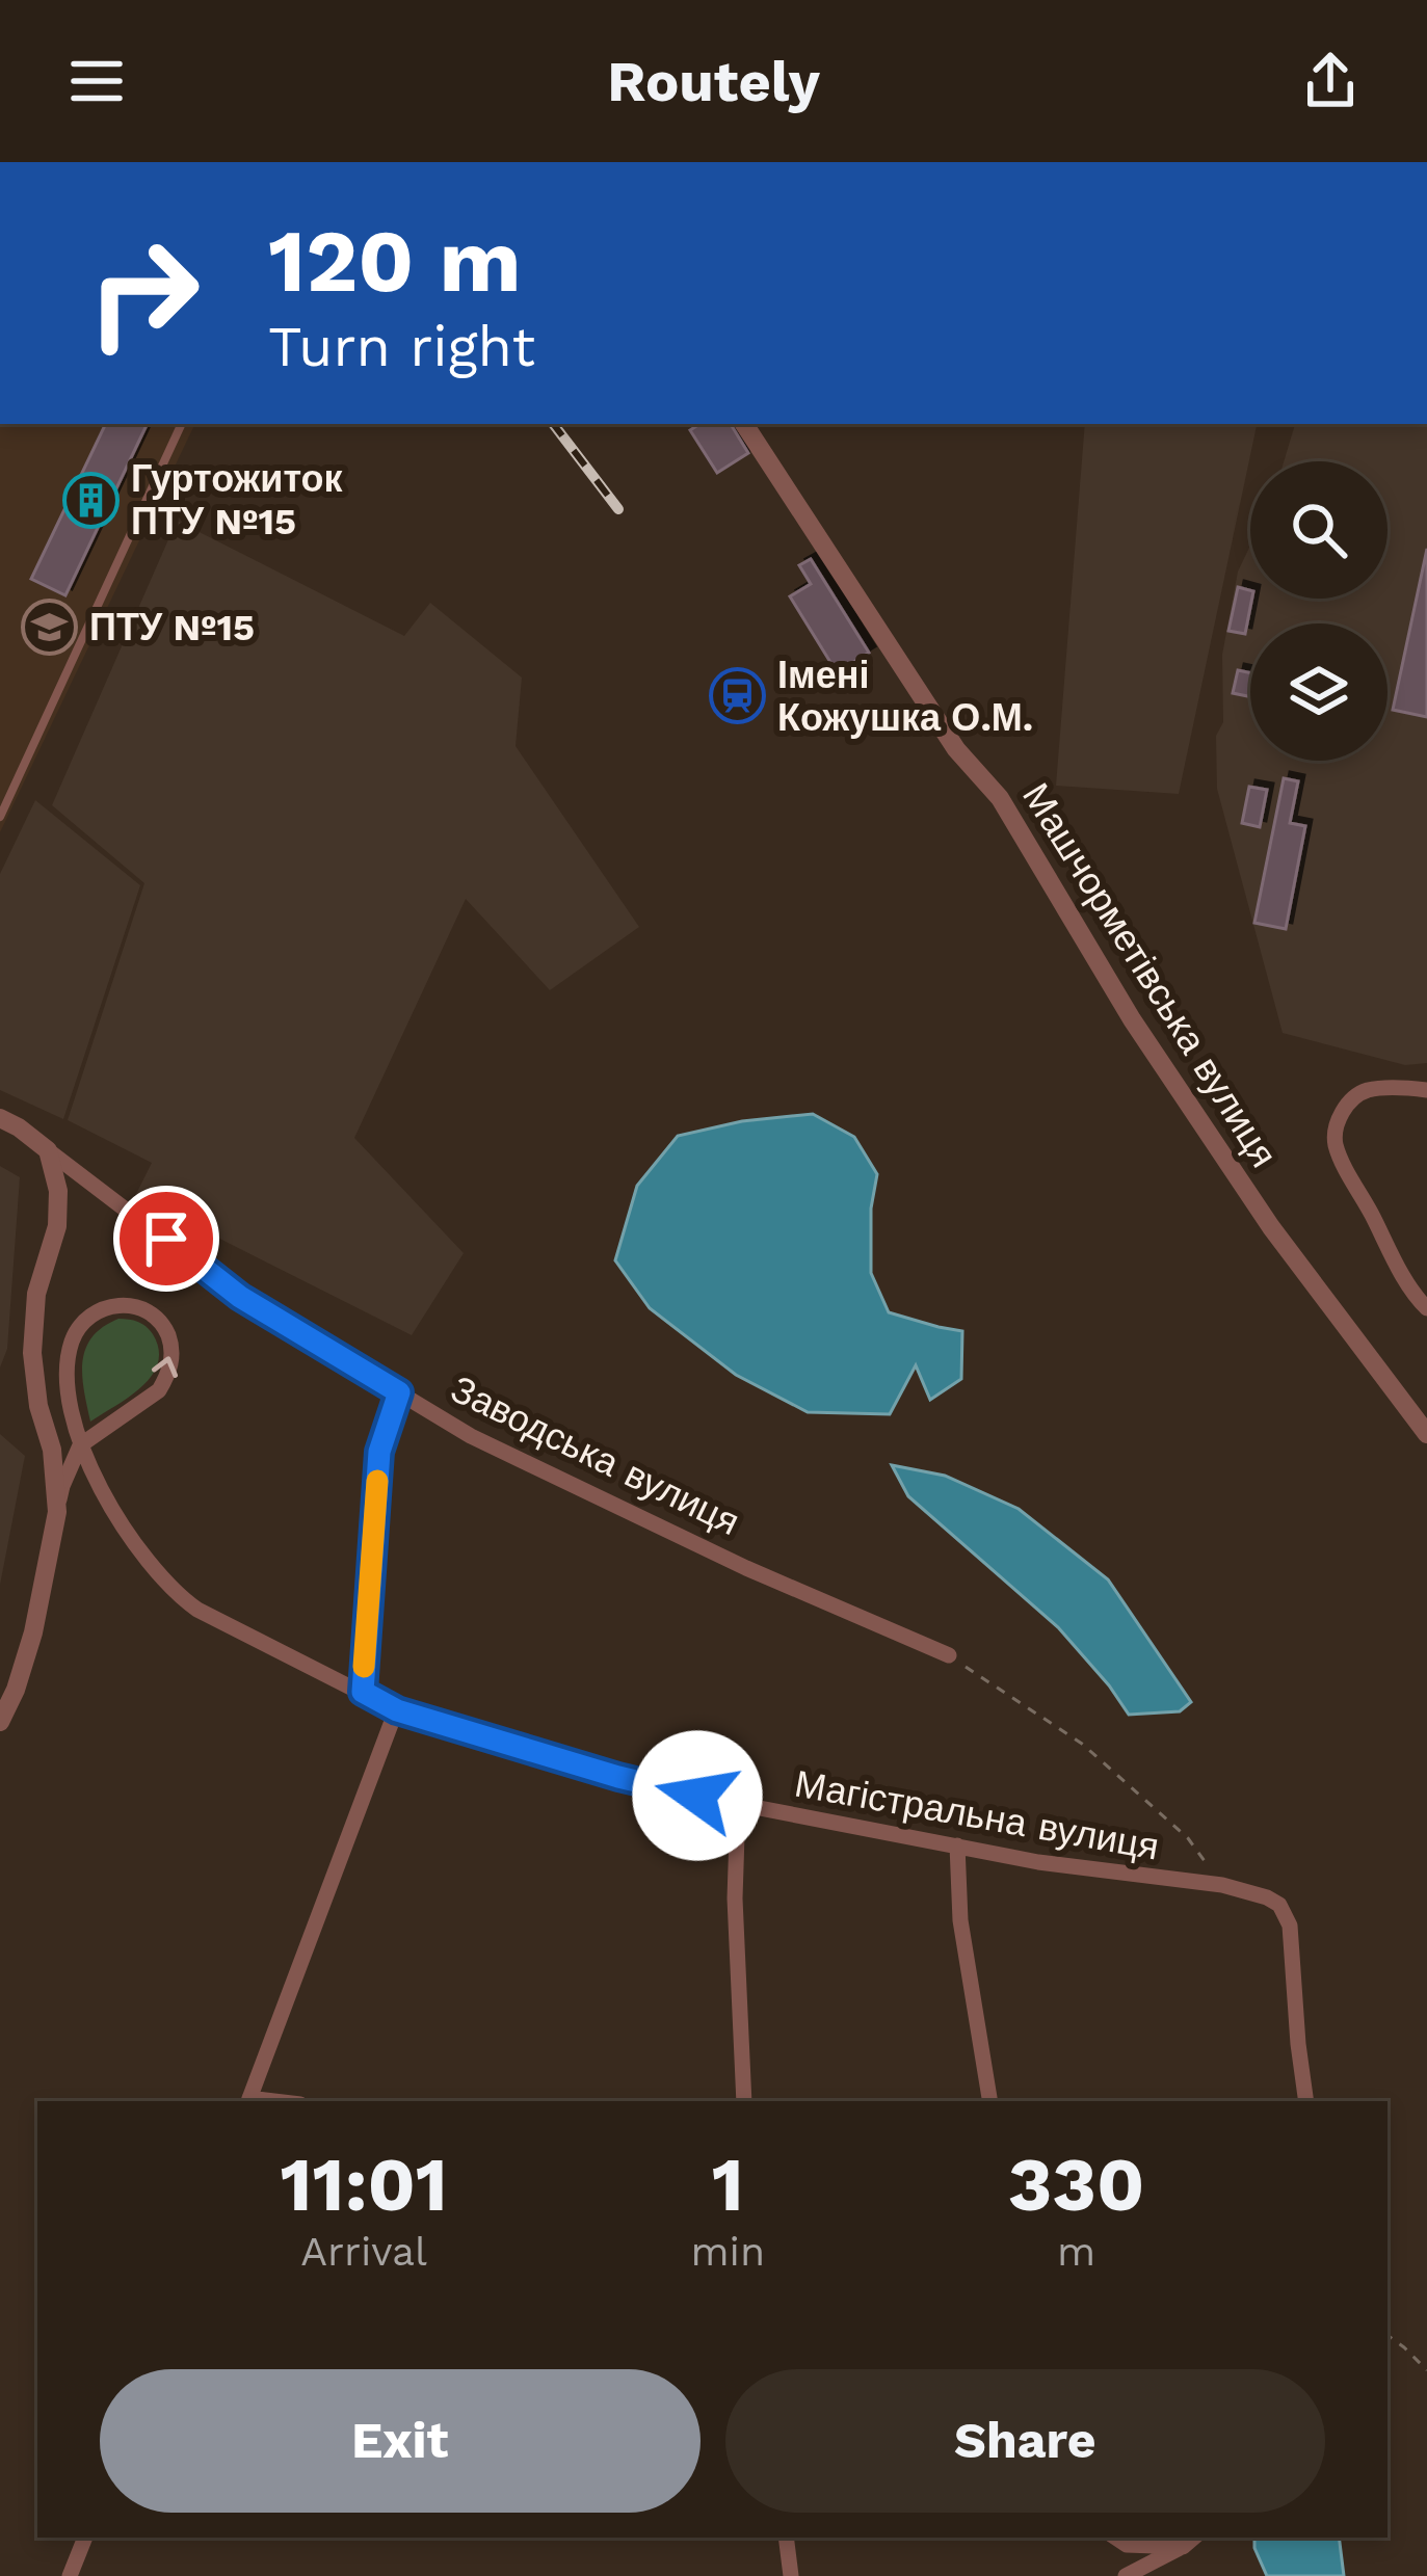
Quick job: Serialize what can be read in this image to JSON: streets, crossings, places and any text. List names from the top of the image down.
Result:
{
  "streets": {
    "street": ["Машчорметівська вулиця", "Заводська вулиця", "Магістральна вулиця"]
  },
  "places": {
    "building": ["Гуртожиток ПТУ №15"],
    "school or university": ["ПТУ №15"],
    "station": ["Імені Кожушка О.М."]
  },
  "page": {
    "header": "Routely",
    "turn": ["120 m", "Turn right"],
    "eta": [
      "11:01",
      "Arrival",
      "1",
      "min",
      "330",
      "m"
    ],
    "buttons": ["Exit", "Share"]
  }
}
